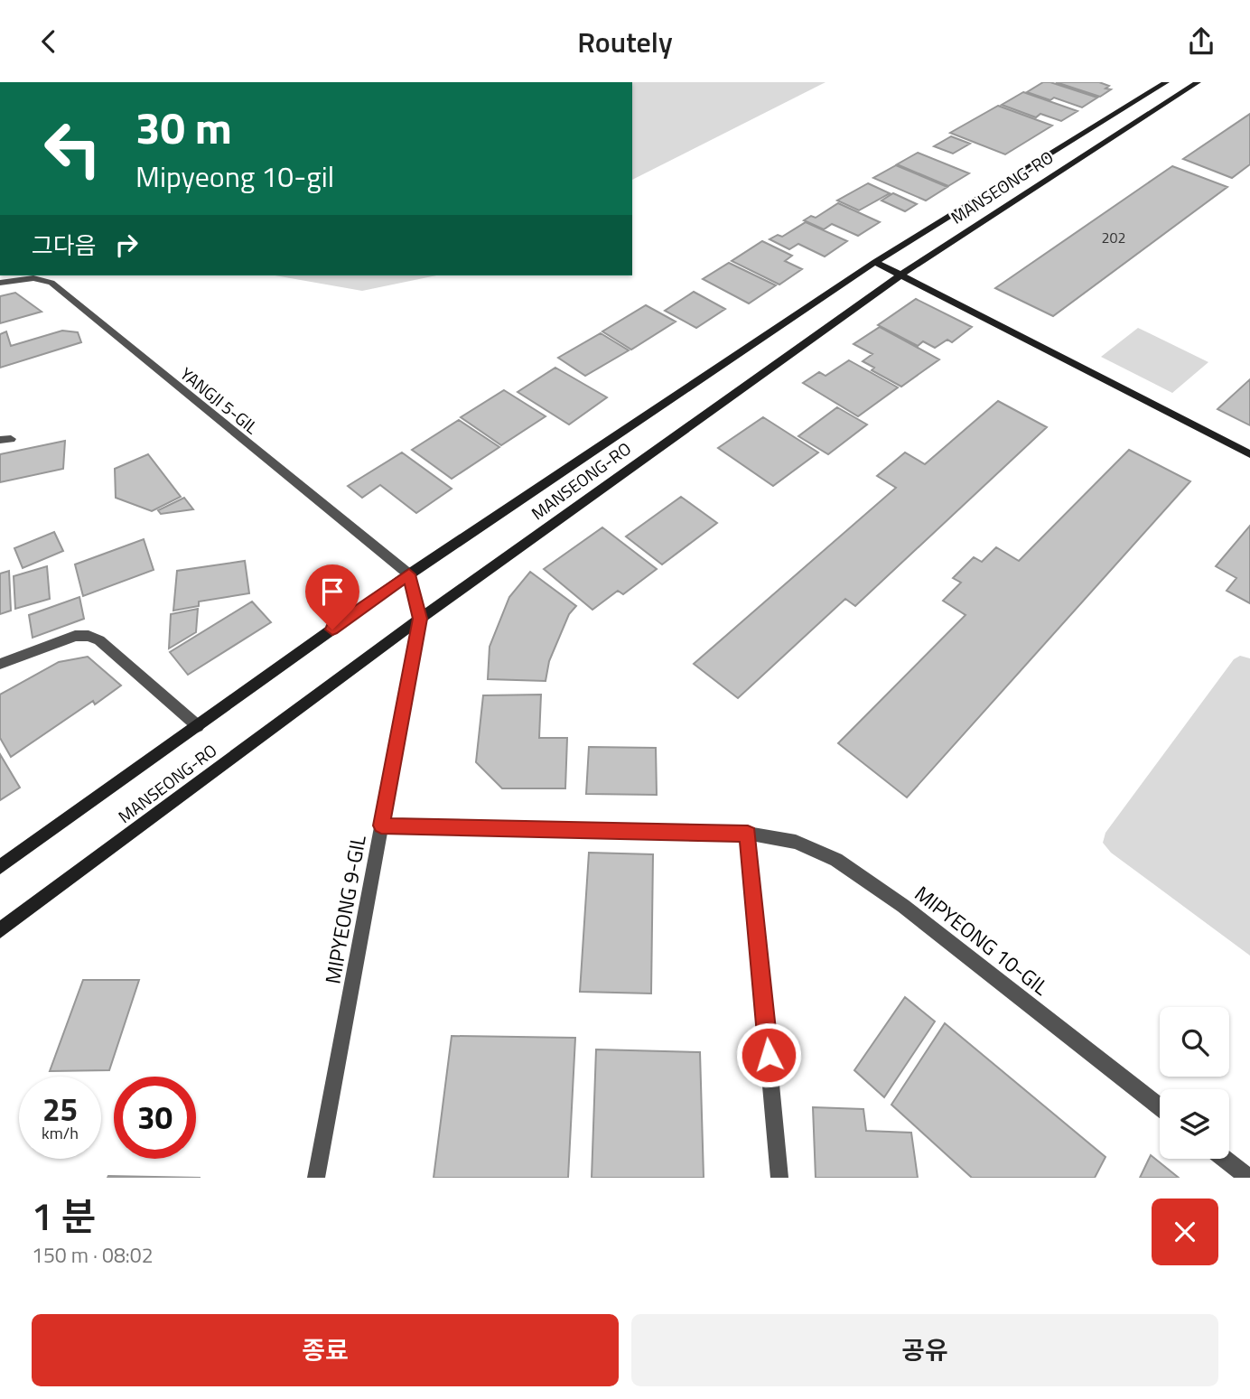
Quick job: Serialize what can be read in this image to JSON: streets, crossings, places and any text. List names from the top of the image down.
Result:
{
  "streets": {
    "street": [
      "MANSEONG-RO",
      "YANGJI 5-GIL",
      "MIPYEONG 9-GIL",
      "MIPYEONG 10-GIL"
    ]
  },
  "crossings": [
    ["MANSEONG-RO", "YANGJI 5-GIL"],
    ["MANSEONG-RO", "MIPYEONG 9-GIL"],
    ["YANGJI 5-GIL", "MIPYEONG 9-GIL"],
    ["MIPYEONG 9-GIL", "MIPYEONG 10-GIL"]
  ],
  "house_numbers": ["202"],
  "page": {
    "header": "Routely",
    "turn": ["30 m", "Mipyeong 10-gil"],
    "then": "그다음",
    "speed": "25 km/h",
    "limit": "30",
    "heading": ["1 분", "150 m · 08:02"],
    "buttons": ["종료", "공유"]
  }
}
